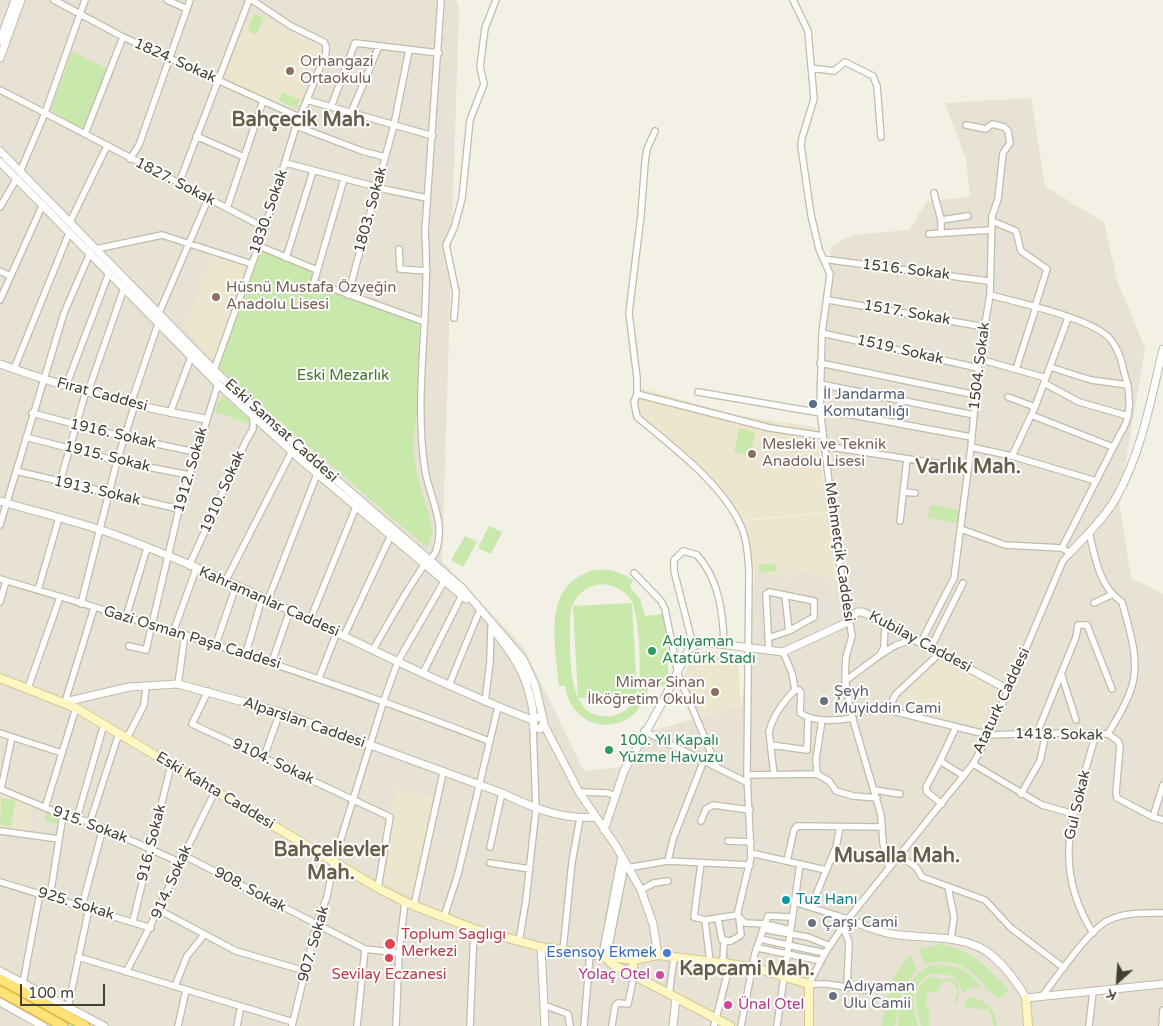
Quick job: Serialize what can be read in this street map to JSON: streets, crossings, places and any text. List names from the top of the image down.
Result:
{
  "streets": {
    "main road": ["Eski Kahta Caddesi"],
    "street": [
      "1824. Sokak",
      "1827. Sokak",
      "1803. Sokak",
      "1830. Sokak",
      "1516. Sokak",
      "1517. Sokak",
      "1519. Sokak",
      "1504. Sokak",
      "Fırat Caddesi",
      "Eski Samsat Caddesi",
      "1916. Sokak",
      "1915. Sokak",
      "1912. Sokak",
      "1913. Sokak",
      "1910. Sokak",
      "Mehmetçik Caddesi",
      "Kahramanlar Caddesi",
      "Gazi Osman Paşa Caddesi",
      "Kubilay Caddesi",
      "Ataturk Caddesi",
      "Alparslan Caddesi",
      "1418. Sokak",
      "9104. Sokak",
      "Gul Sokak",
      "915. Sokak",
      "916. Sokak",
      "914. Sokak",
      "908. Sokak",
      "925. Sokak",
      "907. Sokak"
    ]
  },
  "crossings": [
    ["1824. Sokak", "1830. Sokak"],
    ["1827. Sokak", "1830. Sokak"],
    ["1830. Sokak", "Eski Samsat Caddesi"],
    ["1516. Sokak", "1504. Sokak"],
    ["1516. Sokak", "Mehmetçik Caddesi"],
    ["1517. Sokak", "1504. Sokak"],
    ["1517. Sokak", "Mehmetçik Caddesi"],
    ["1519. Sokak", "1504. Sokak"],
    ["1519. Sokak", "Mehmetçik Caddesi"],
    ["1504. Sokak", "Kubilay Caddesi"],
    ["Fırat Caddesi", "1912. Sokak"],
    ["Eski Samsat Caddesi", "1912. Sokak"],
    ["Eski Samsat Caddesi", "1910. Sokak"],
    ["Eski Samsat Caddesi", "Kahramanlar Caddesi"],
    ["Eski Samsat Caddesi", "Alparslan Caddesi"],
    ["Eski Samsat Caddesi", "907. Sokak"],
    ["1916. Sokak", "1912. Sokak"],
    ["1915. Sokak", "1912. Sokak"],
    ["1912. Sokak", "1913. Sokak"],
    ["1912. Sokak", "Kahramanlar Caddesi"],
    ["1912. Sokak", "Gazi Osman Paşa Caddesi"],
    ["1910. Sokak", "Kahramanlar Caddesi"],
    ["1910. Sokak", "Gazi Osman Paşa Caddesi"],
    ["Mehmetçik Caddesi", "Kubilay Caddesi"],
    ["Mehmetçik Caddesi", "Ataturk Caddesi"],
    ["Mehmetçik Caddesi", "1418. Sokak"],
    ["Kahramanlar Caddesi", "907. Sokak"],
    ["Gazi Osman Paşa Caddesi", "907. Sokak"],
    ["Kubilay Caddesi", "Ataturk Caddesi"],
    ["Ataturk Caddesi", "1418. Sokak"],
    ["Alparslan Caddesi", "9104. Sokak"],
    ["Alparslan Caddesi", "Eski Kahta Caddesi"],
    ["Alparslan Caddesi", "907. Sokak"],
    ["1418. Sokak", "Gul Sokak"],
    ["9104. Sokak", "Eski Kahta Caddesi"],
    ["9104. Sokak", "907. Sokak"],
    ["Eski Kahta Caddesi", "916. Sokak"],
    ["Eski Kahta Caddesi", "914. Sokak"],
    ["Eski Kahta Caddesi", "907. Sokak"],
    ["915. Sokak", "916. Sokak"],
    ["915. Sokak", "914. Sokak"],
    ["916. Sokak", "925. Sokak"],
    ["914. Sokak", "908. Sokak"],
    ["914. Sokak", "925. Sokak"],
    ["908. Sokak", "907. Sokak"]
  ],
  "districts": [
    "Bahçecik Mah.",
    "Varlık Mah.",
    "Bahçelievler Mah.",
    "Musalla Mah.",
    "Kapcami Mah."
  ],
  "parks": ["Eski Mezarlık"],
  "places": [
    "Orhangazi Ortaokulu",
    "Hüsnü Mustafa Özyeğin Anadolu Lisesi",
    "İl Jandarma Komutanlığı",
    "Mesleki ve Teknik Anadolu Lisesi",
    "Adıyaman Atatürk Stadı",
    "Mimar Sinan İlköğretim Okulu",
    "Şeyh Muyiddin Cami",
    "100. Yıl Kapalı Yüzme Havuzu",
    "Tuz Hanı",
    "Çarşı Cami",
    "Toplum Saglıgı Merkezi",
    "Esensoy Ekmek",
    "Sevilay Eczanesi",
    "Yolaç Otel",
    "Adıyaman Ulu Camii",
    "Ünal Otel"
  ],
  "scale_bar": "100 m",
  "north": "bottom left"
}
